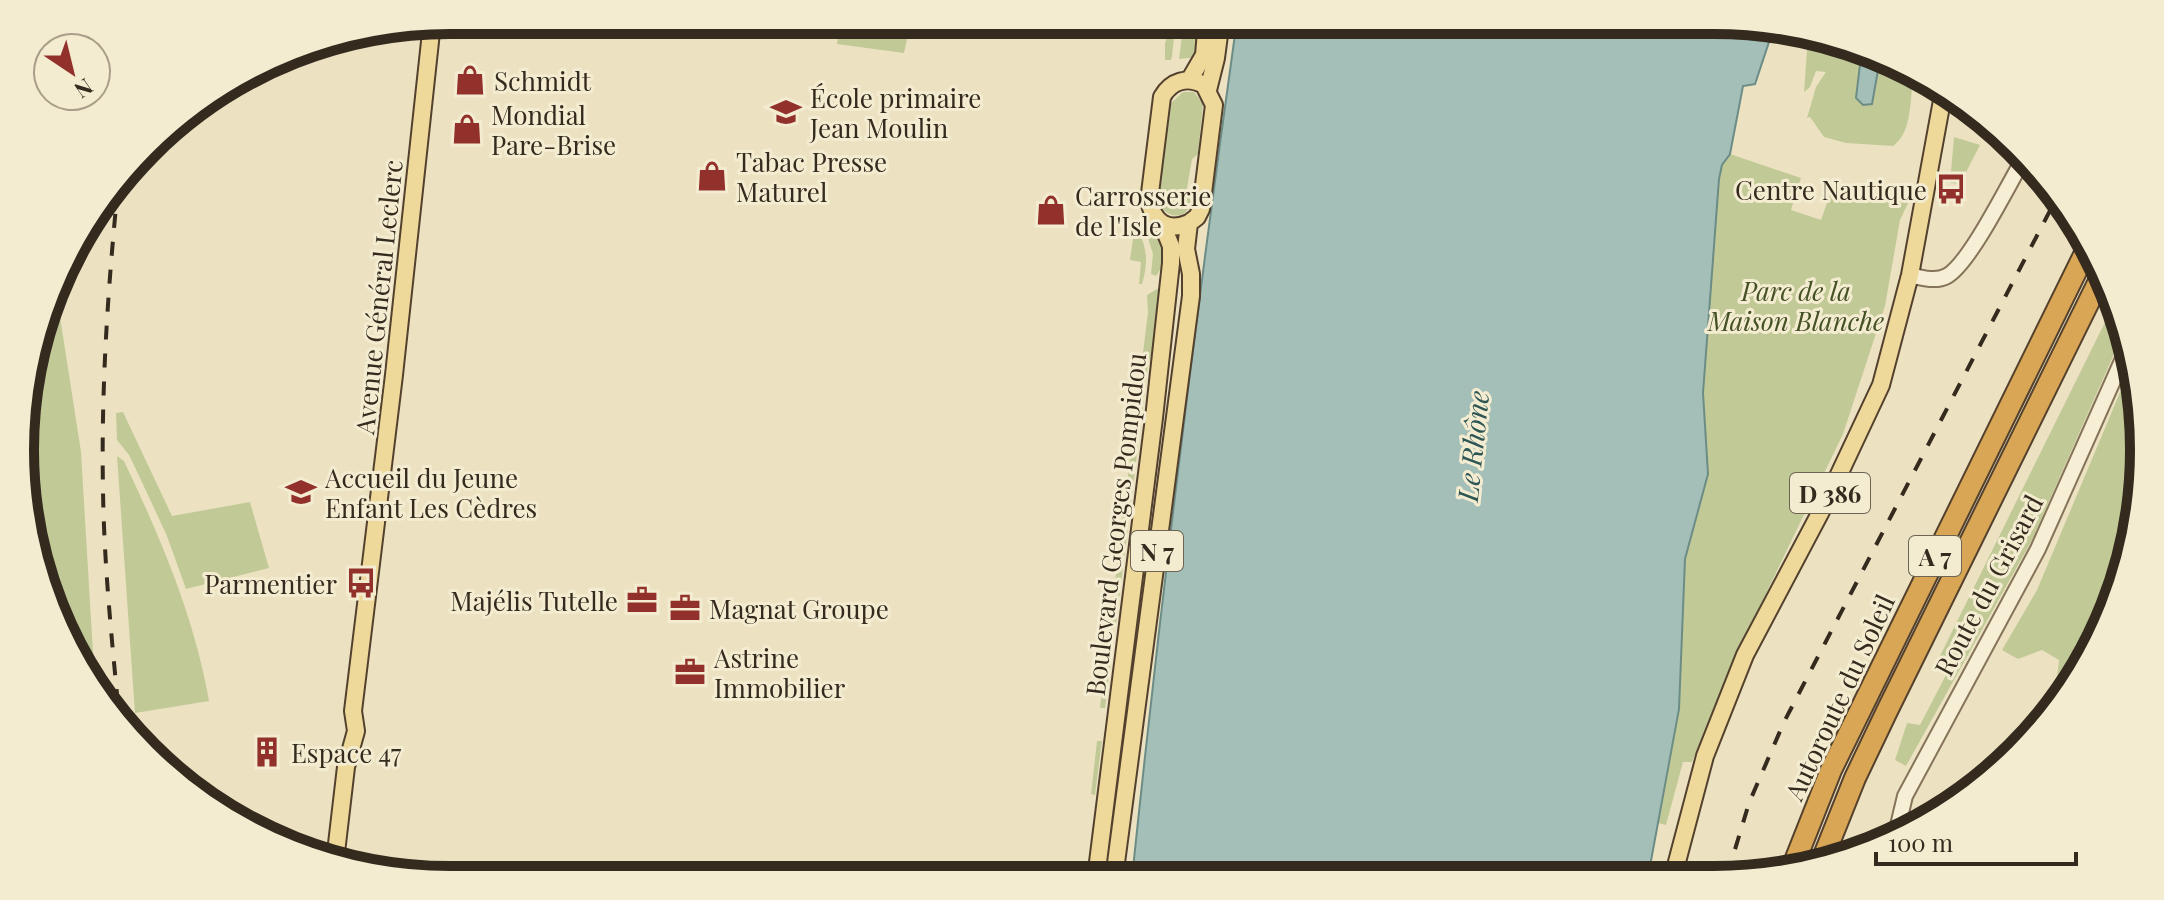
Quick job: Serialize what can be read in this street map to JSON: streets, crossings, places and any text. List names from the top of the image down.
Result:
{
  "streets": {
    "highway": ["A 7", "Autoroute du Soleil"],
    "main road": [
      "Avenue Général Leclerc",
      "D 386",
      "Boulevard Georges Pompidou",
      "N 7"
    ],
    "street": ["Route du Grisard"]
  },
  "water": ["Le Rhône"],
  "parks": ["Parc de la Maison Blanche"],
  "places": {
    "shop": [
      "Schmidt",
      "Mondial Pare-Brise",
      "Tabac Presse Maturel",
      "Carrosserie de l'Isle"
    ],
    "school or university": ["École primaire Jean Moulin", "Accueil du Jeune Enfant Les Cèdres"],
    "bus stop": ["Centre Nautique", "Parmentier"],
    "office": ["Majélis Tutelle", "Magnat Groupe", "Astrine Immobilier"],
    "building": ["Espace 47"]
  },
  "scale_bar": "100 m",
  "north": "bottom right"
}
